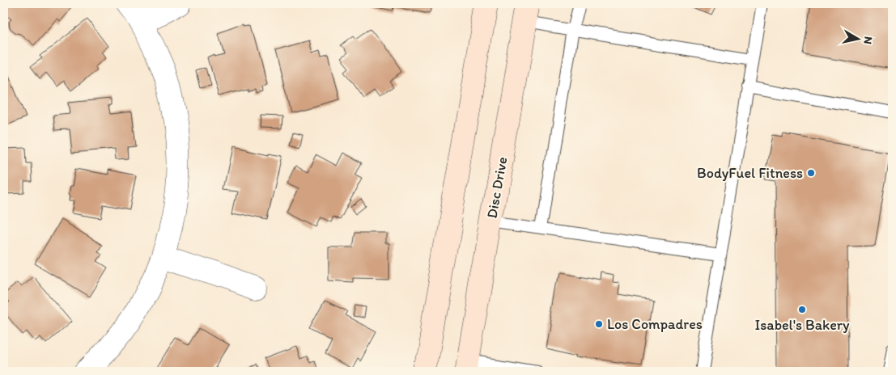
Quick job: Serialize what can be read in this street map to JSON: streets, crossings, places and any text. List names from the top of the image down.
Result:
{
  "streets": {
    "main road": ["Disc Drive"]
  },
  "places": ["BodyFuel Fitness", "Isabel's Bakery", "Los Compadres"],
  "north": "right"
}
